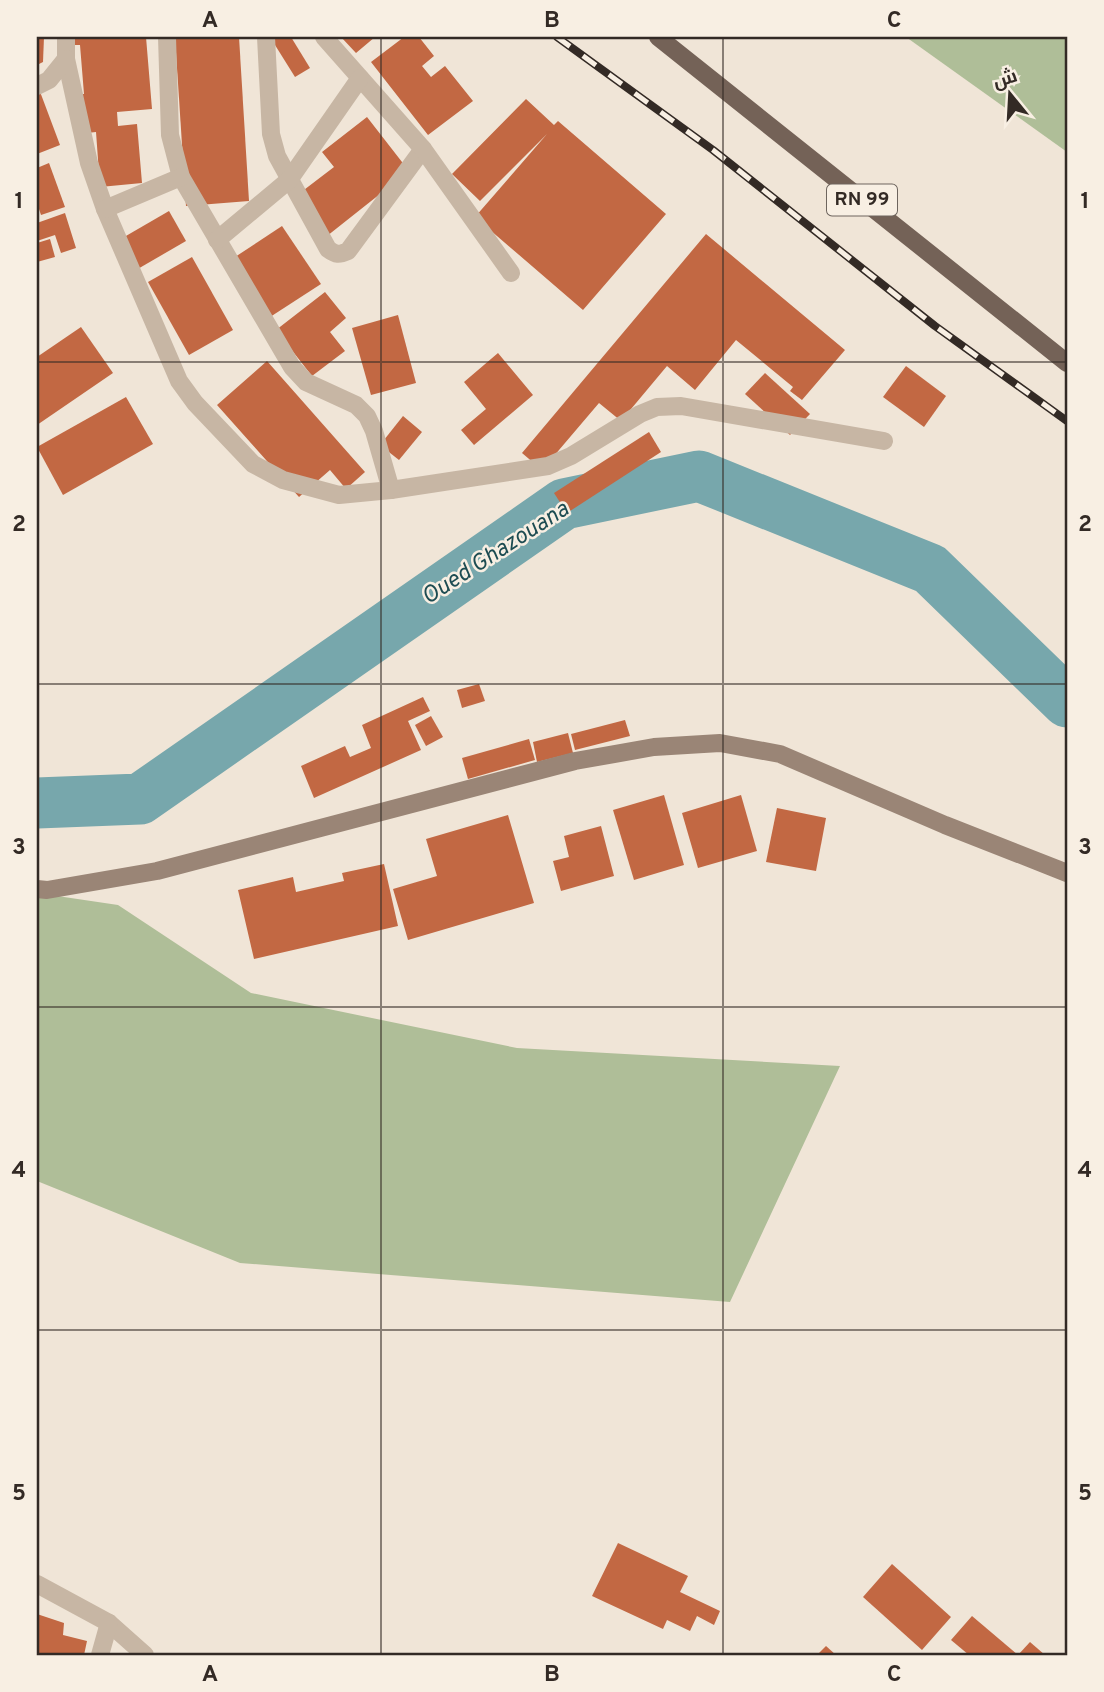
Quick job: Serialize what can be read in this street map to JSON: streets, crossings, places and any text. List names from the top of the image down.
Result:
{
  "streets": {
    "main road": ["RN 99"]
  },
  "water": ["Oued Ghazouana"],
  "north": "top",
  "grid": {
    "columns": ["A", "B", "C"],
    "rows": [
      "1",
      "2",
      "3",
      "4",
      "5"
    ]
  }
}
